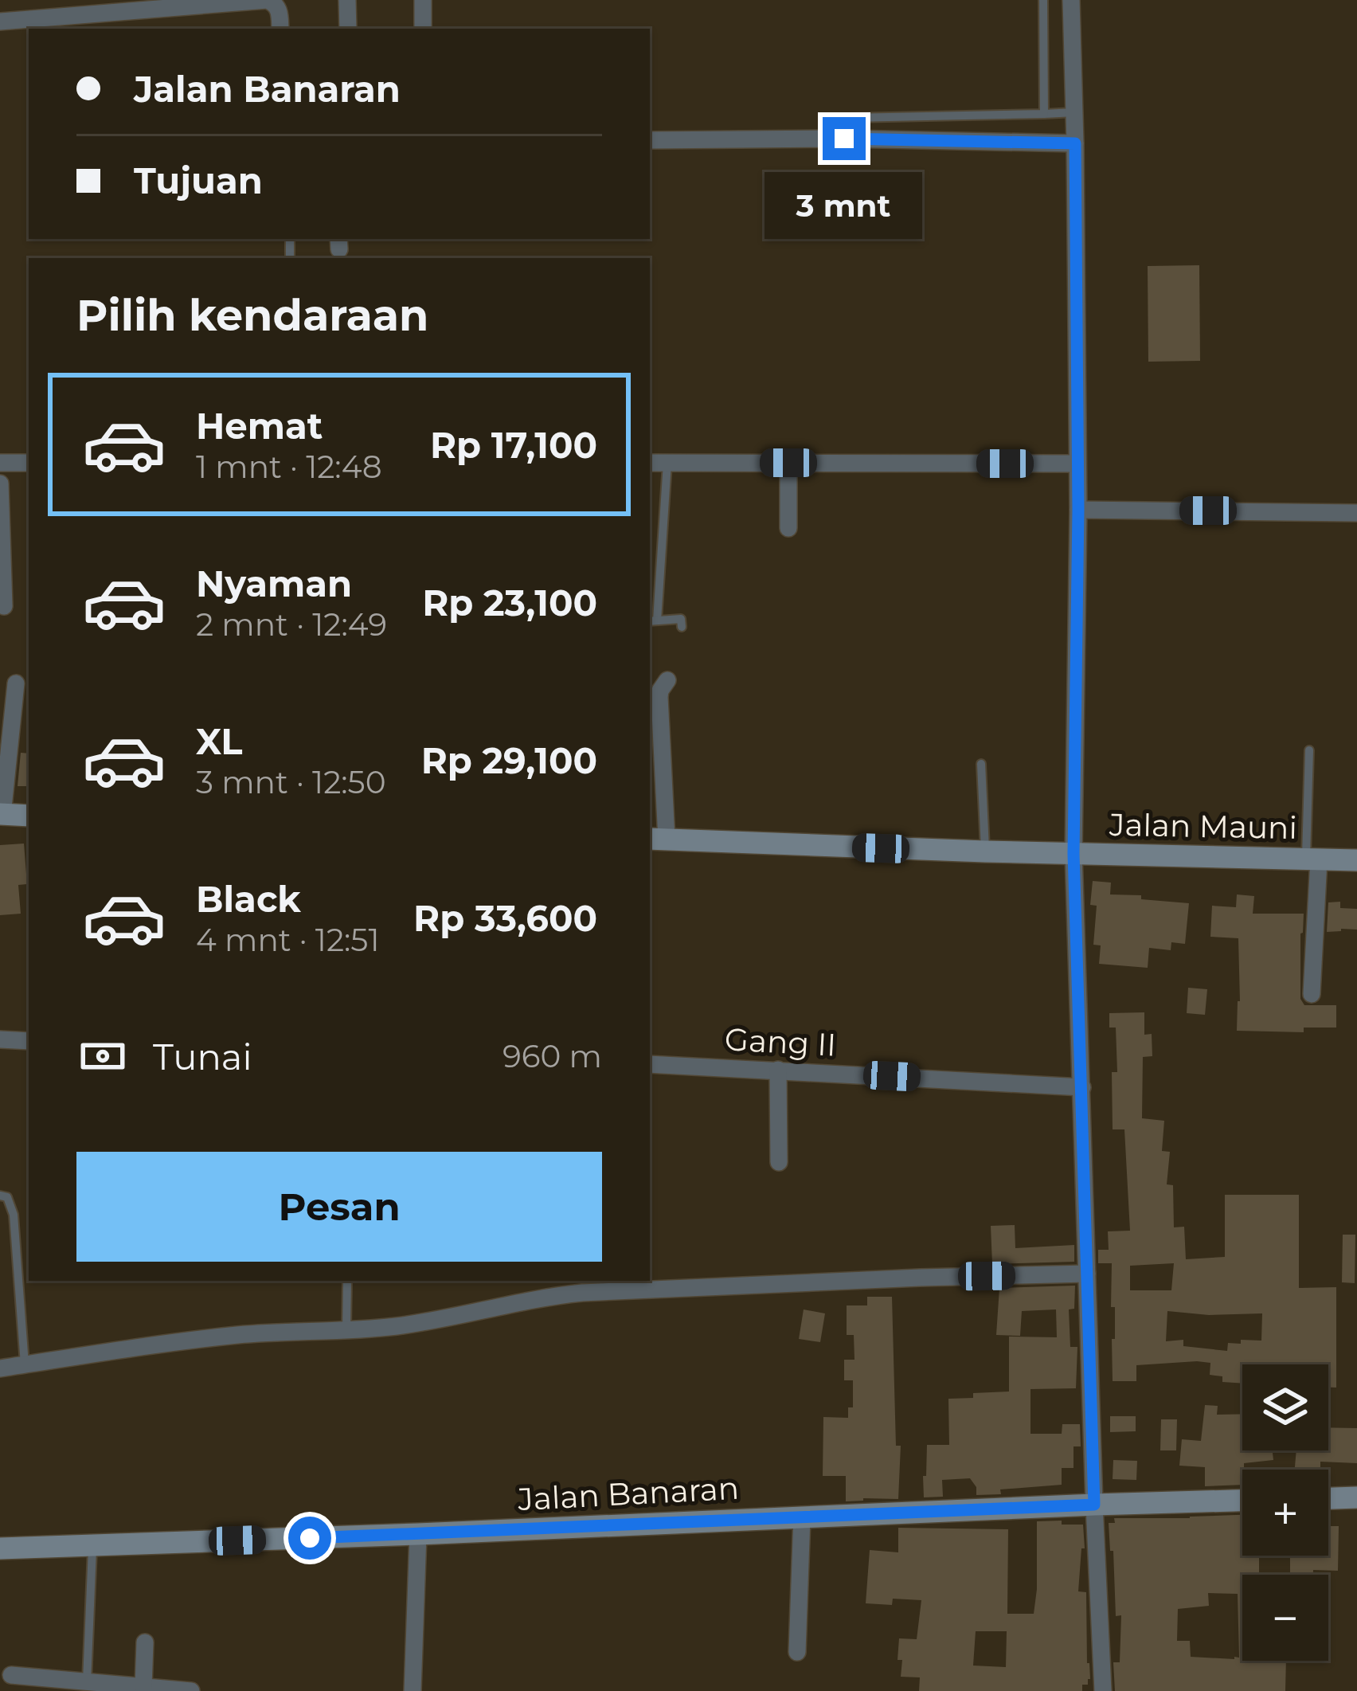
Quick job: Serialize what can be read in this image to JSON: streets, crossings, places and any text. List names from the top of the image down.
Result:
{
  "streets": {
    "street": ["Jalan Mauni", "Gang II", "Jalan Banaran"]
  },
  "page": {
    "banner": ["Jalan Banaran", "Tujuan"],
    "bubble": "3 mnt",
    "heading": "Pilih kendaraan",
    "list": [
      {
        "name": "Hemat",
        "note": "1 mnt · 12:48",
        "value": "Rp 17,100"
      },
      {
        "name": "Nyaman",
        "note": "2 mnt · 12:49",
        "value": "Rp 23,100"
      },
      {
        "name": "XL",
        "note": "3 mnt · 12:50",
        "value": "Rp 29,100"
      },
      {
        "name": "Black",
        "note": "4 mnt · 12:51",
        "value": "Rp 33,600"
      }
    ],
    "pay": ["Tunai", "960 m"],
    "buttons": "Pesan",
    "map_buttons": ["+", "−"]
  }
}
